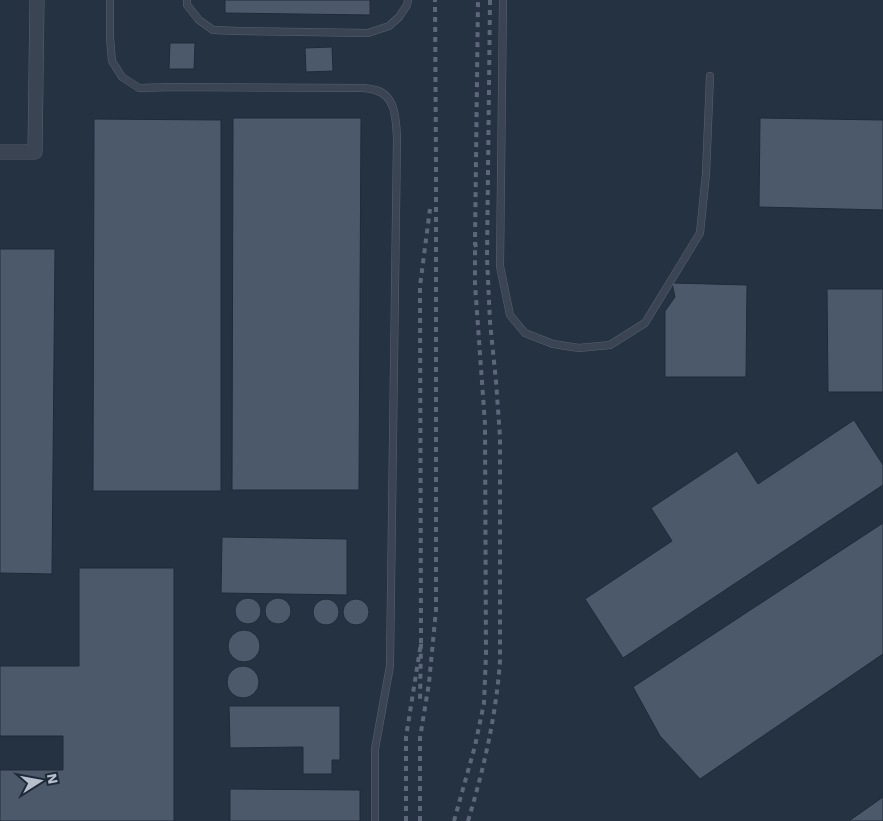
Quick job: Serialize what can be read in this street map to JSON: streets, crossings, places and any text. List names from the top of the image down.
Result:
{
  "north": "right"
}
